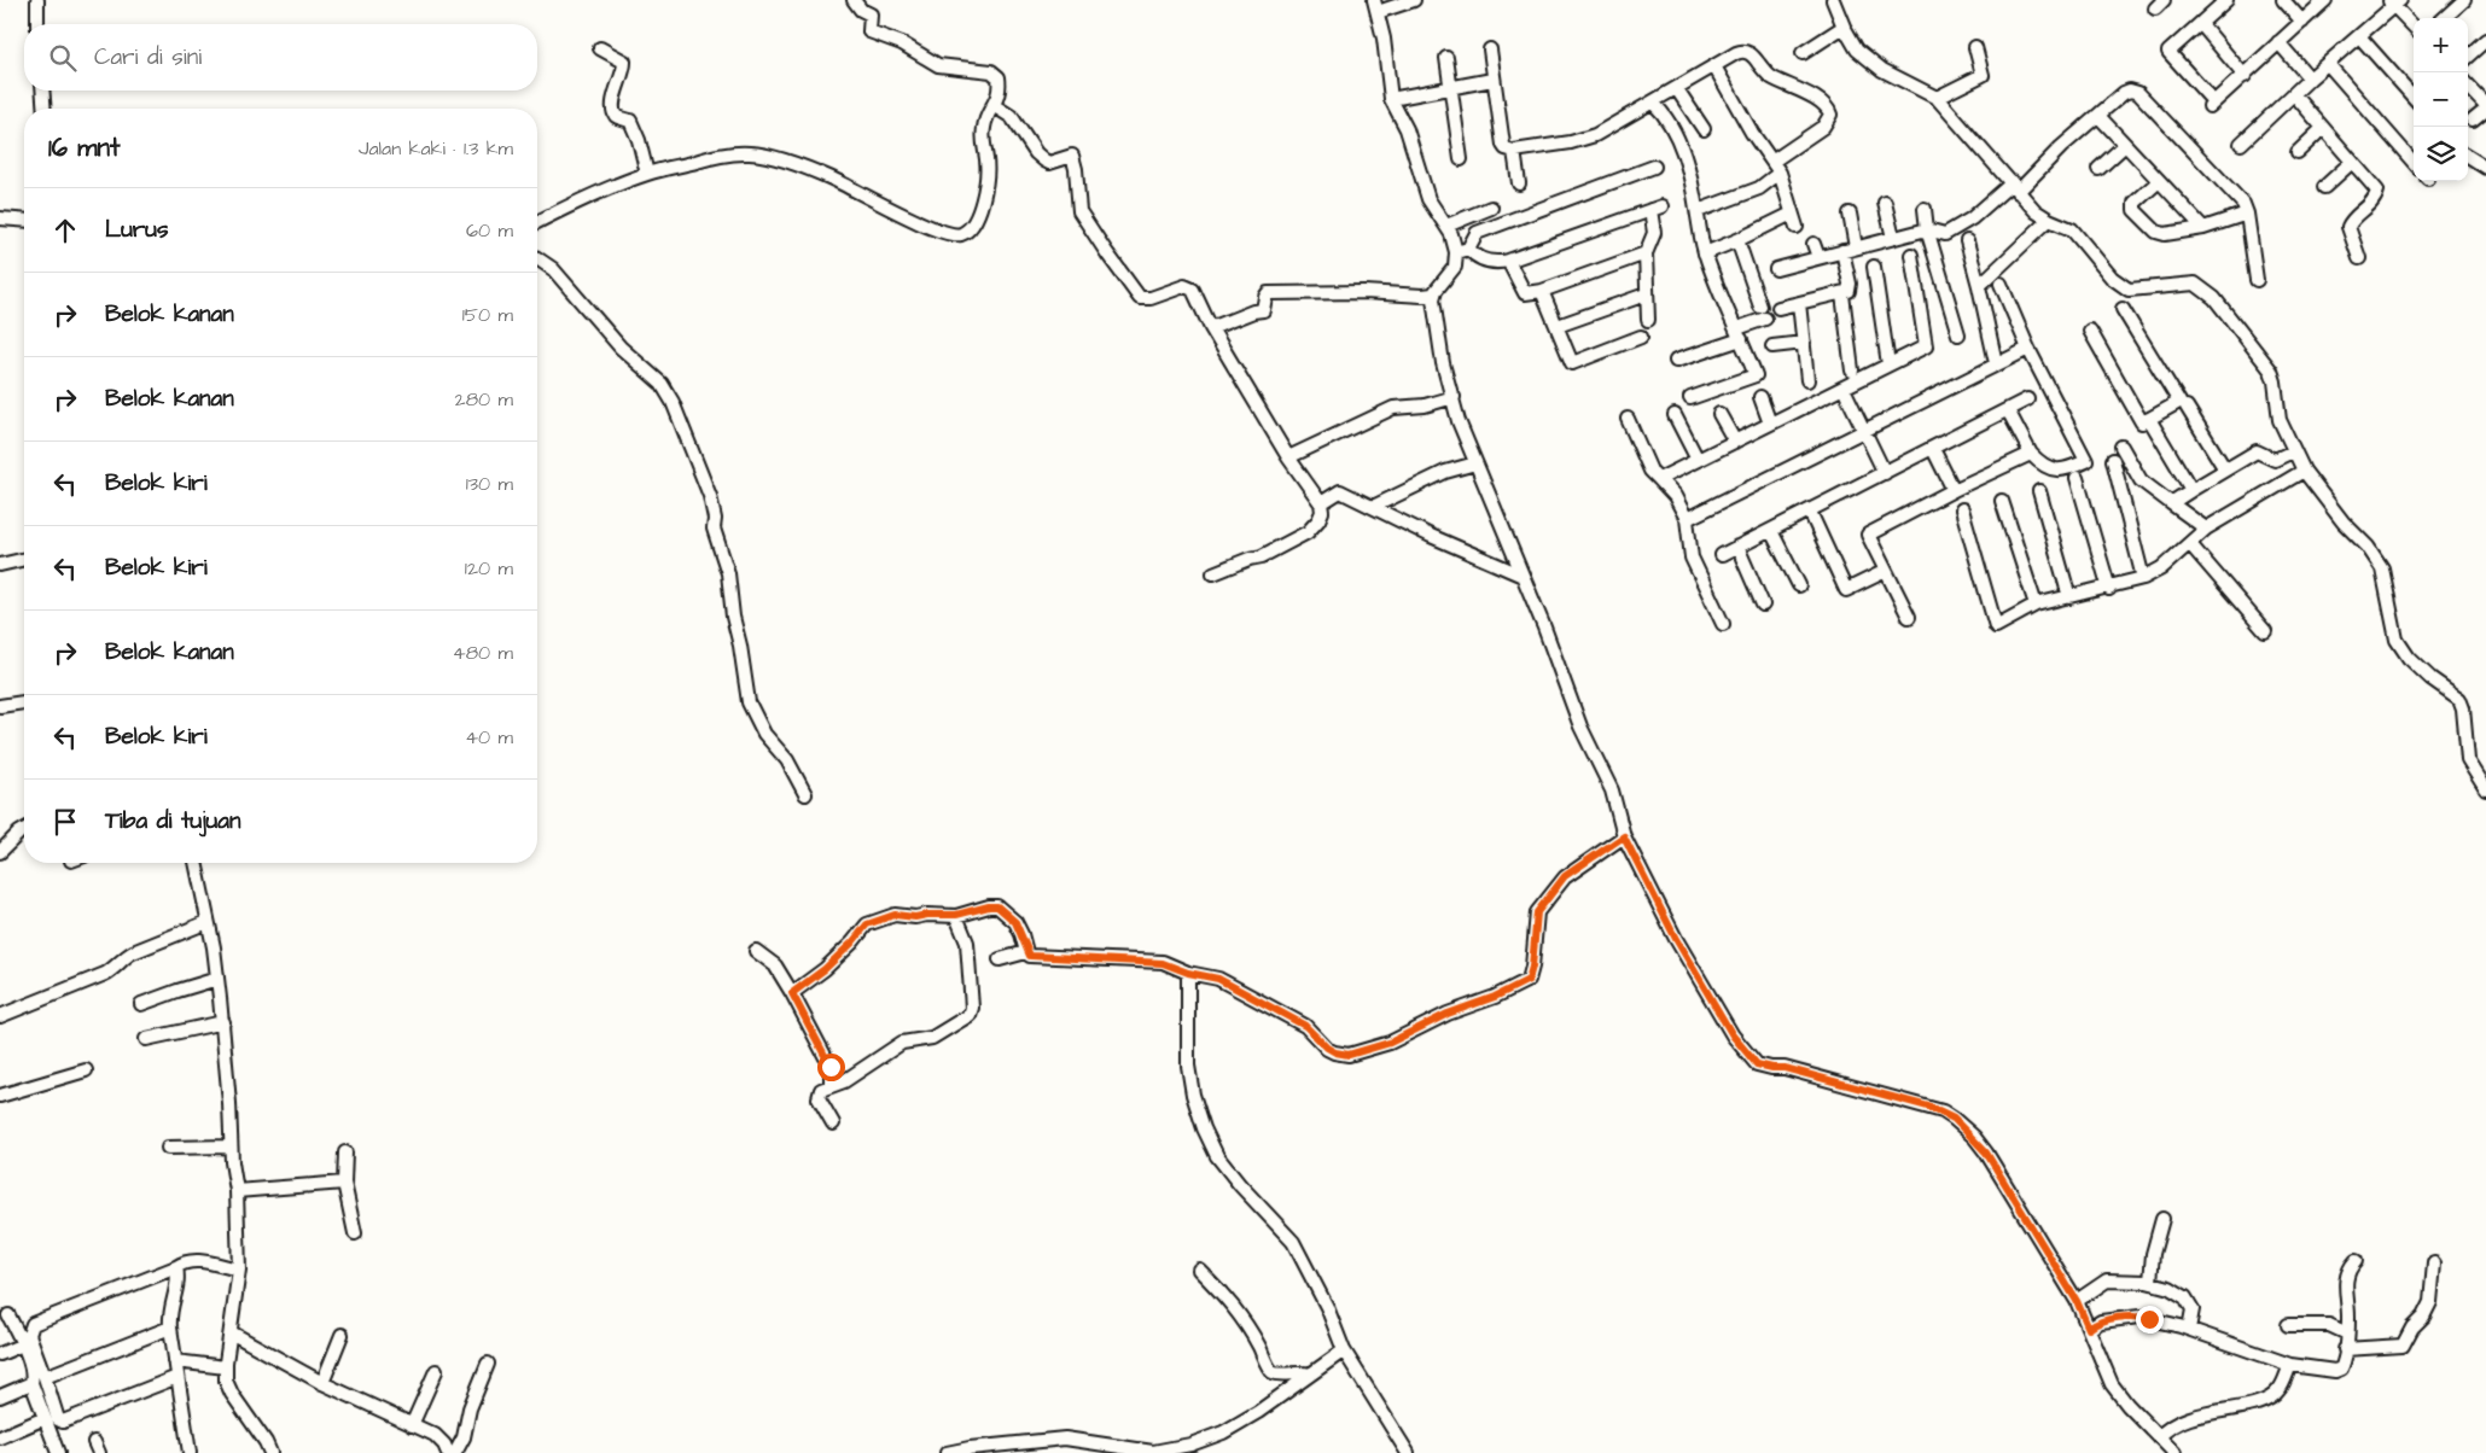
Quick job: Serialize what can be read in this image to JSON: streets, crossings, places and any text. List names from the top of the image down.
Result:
{
  "page": {
    "map_buttons": ["+", "−"],
    "search": "Cari di sini",
    "heading": ["16 mnt", "Jalan kaki · 1.3 km"],
    "list": [
      ["Lurus", "60 m"],
      ["Belok kanan", "150 m"],
      ["Belok kanan", "280 m"],
      ["Belok kiri", "130 m"],
      ["Belok kiri", "120 m"],
      ["Belok kanan", "480 m"],
      ["Belok kiri", "40 m"],
      "Tiba di tujuan"
    ]
  }
}
